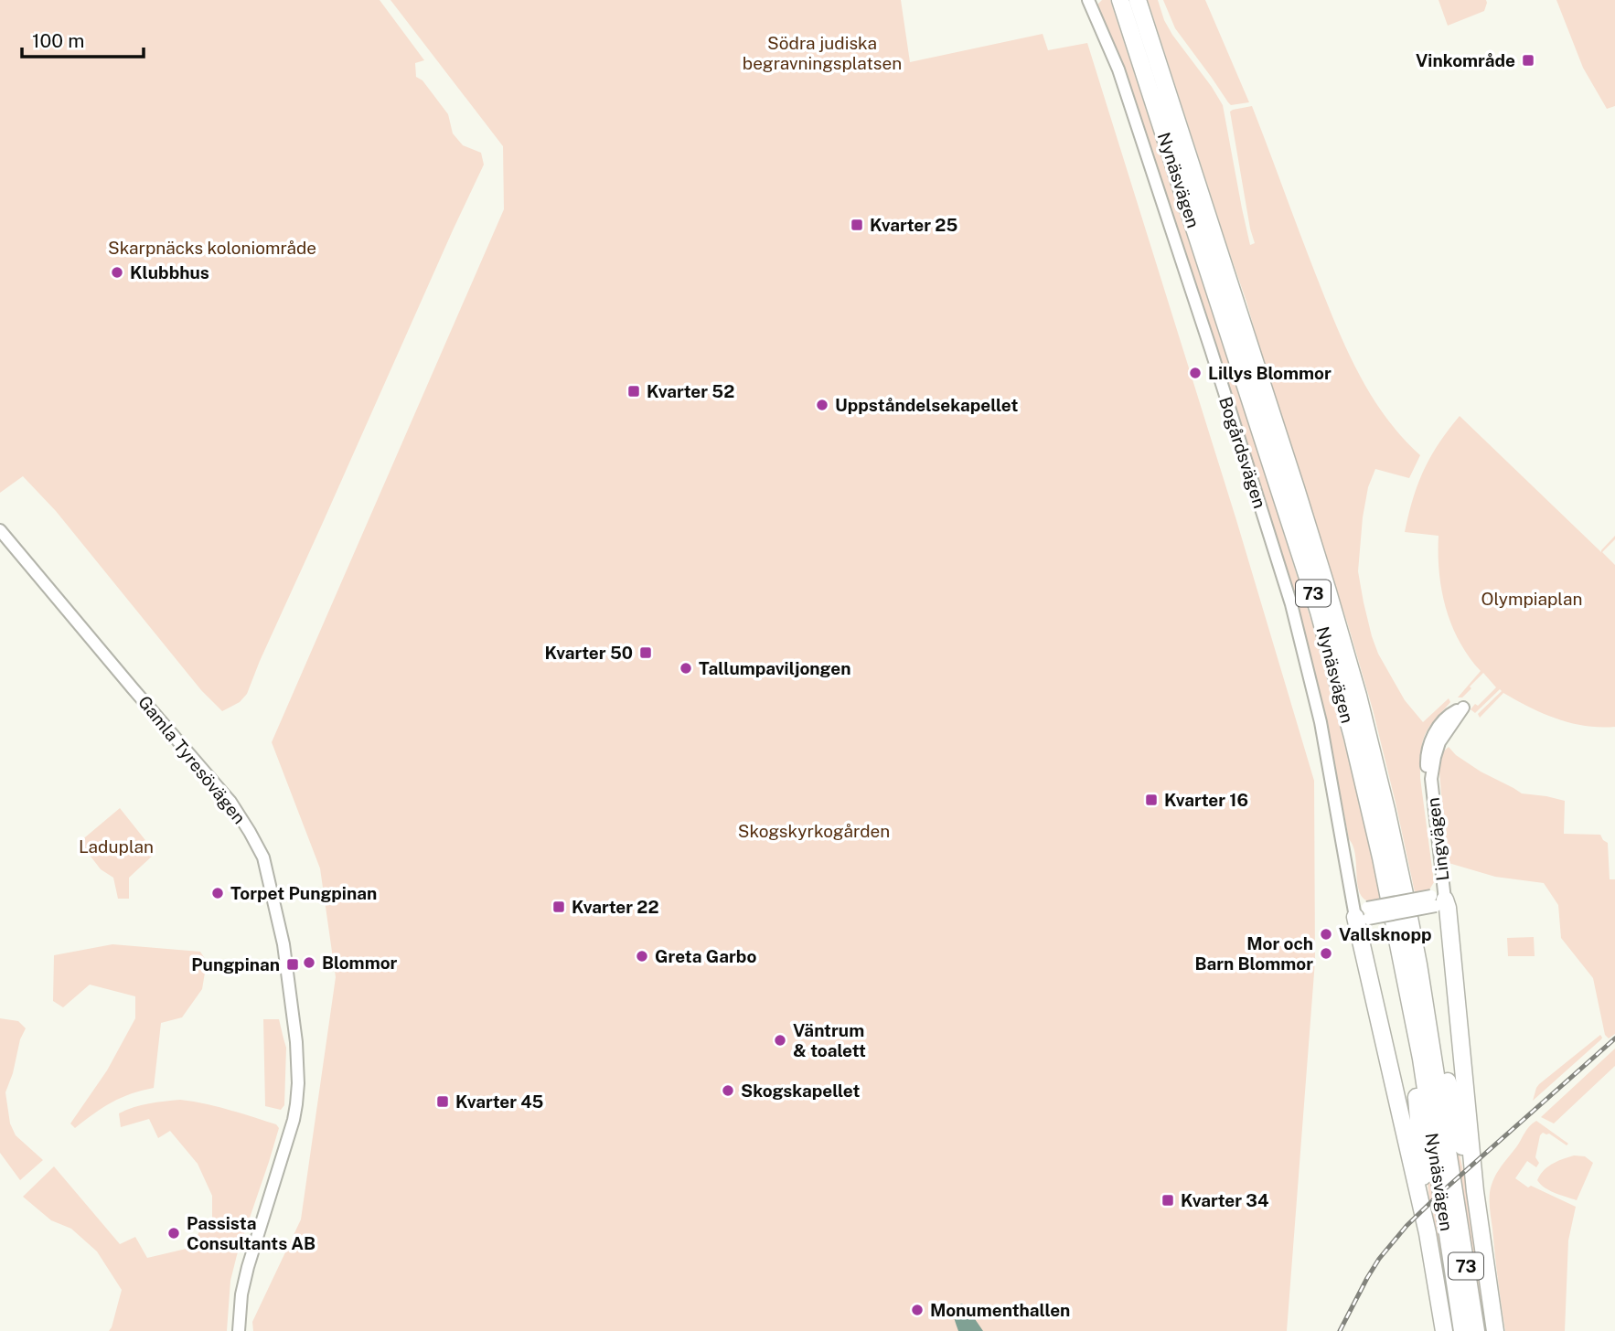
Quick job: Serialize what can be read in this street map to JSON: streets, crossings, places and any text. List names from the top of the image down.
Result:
{
  "streets": {
    "highway": ["Nynäsvägen", "73"],
    "street": ["Bogårdsvägen", "Gamla Tyresövägen", "Lingvägen"]
  },
  "crossings": [
    ["Bogårdsvägen", "Lingvägen"]
  ],
  "parks": [
    "Södra judiska begravningsplatsen",
    "Skarpnäcks koloniområde",
    "Olympiaplan",
    "Skogskyrkogården",
    "Laduplan"
  ],
  "places": {
    "transit": [
      "Vinkområde",
      "Kvarter 25",
      "Kvarter 52",
      "Kvarter 50",
      "Kvarter 16",
      "Kvarter 22",
      "Pungpinan",
      "Kvarter 45",
      "Kvarter 34"
    ],
    "other": [
      "Klubbhus",
      "Lillys Blommor",
      "Uppståndelsekapellet",
      "Tallumpaviljongen",
      "Torpet Pungpinan",
      "Vallsknopp",
      "Mor och Barn Blommor",
      "Greta Garbo",
      "Blommor",
      "Väntrum & toalett",
      "Skogskapellet",
      "Passista Consultants AB",
      "Monumenthallen"
    ]
  },
  "scale_bar": "100 m"
}
